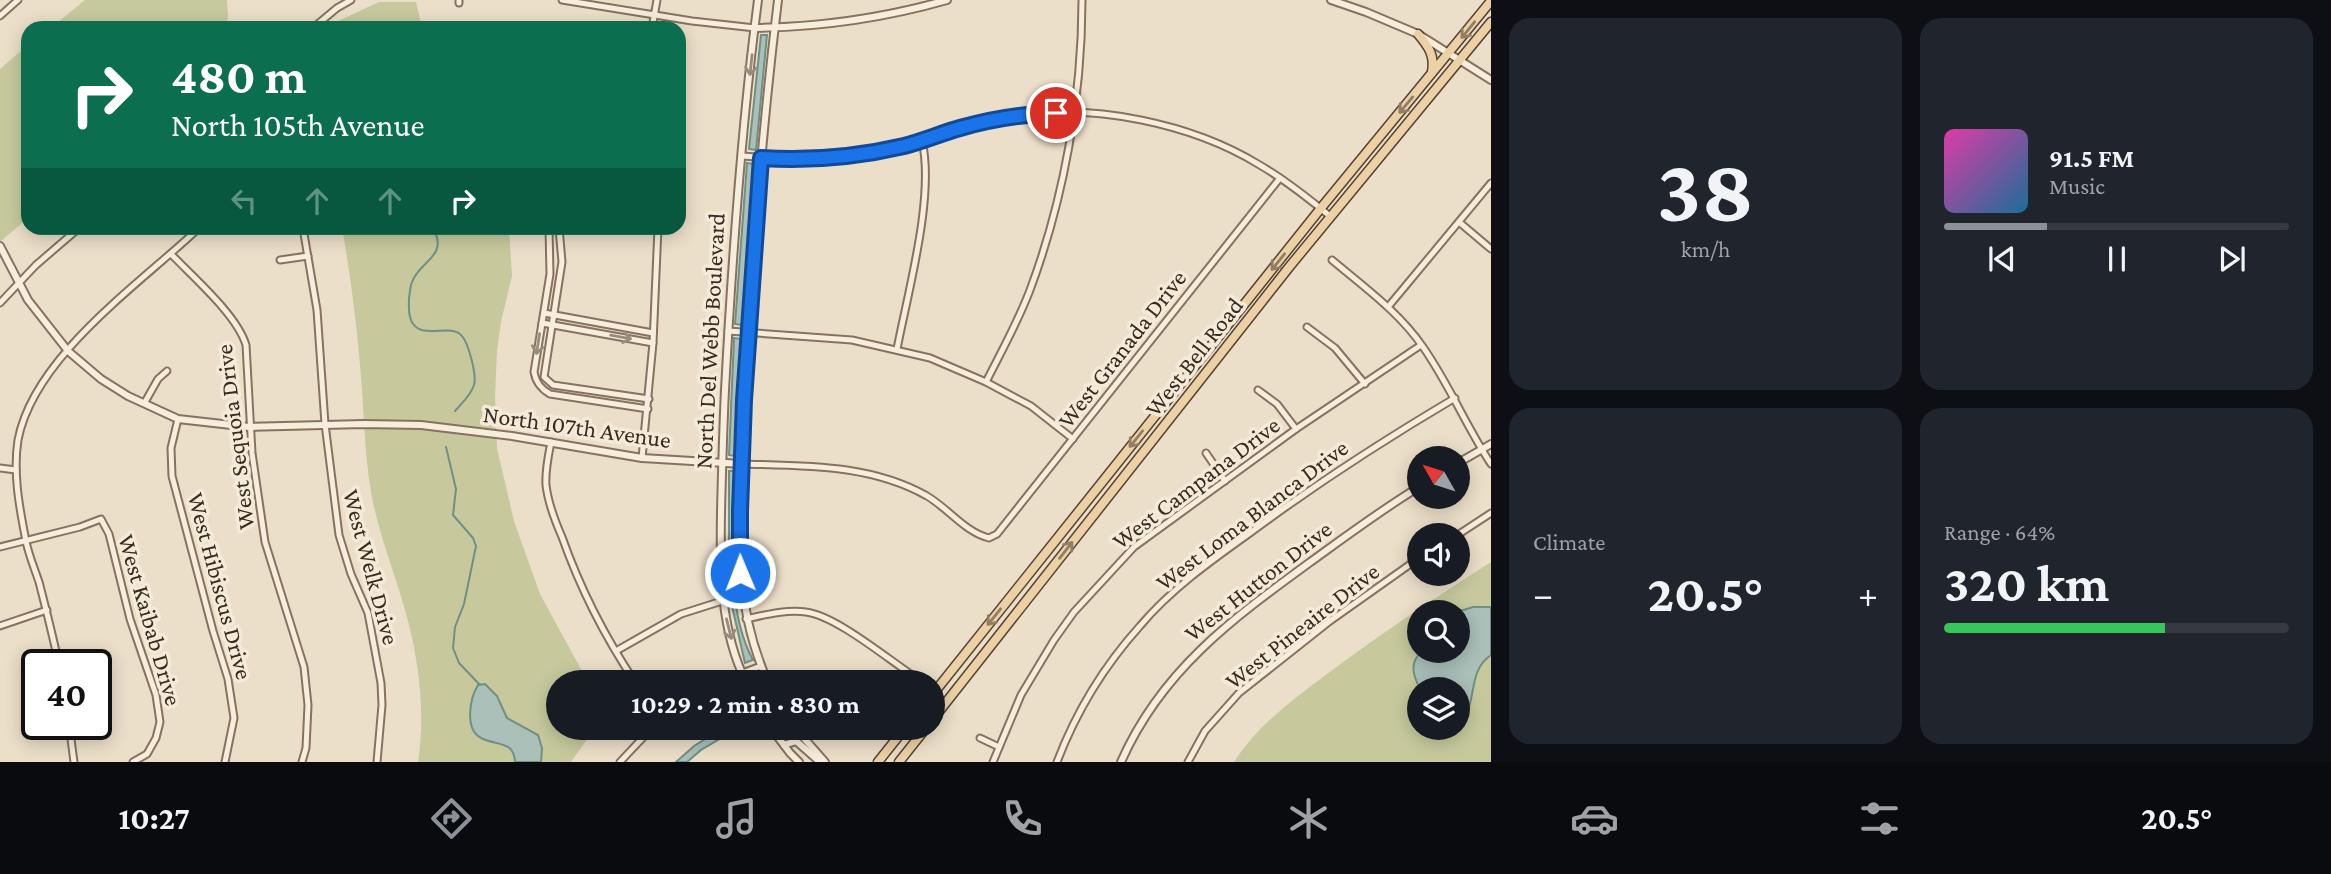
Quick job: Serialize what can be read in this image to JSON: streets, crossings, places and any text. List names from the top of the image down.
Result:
{
  "streets": {
    "main road": ["West Bell Road"],
    "street": [
      "North Del Webb Boulevard",
      "West Granada Drive",
      "North 107th Avenue",
      "West Sequoia Drive",
      "West Campana Drive",
      "West Loma Blanca Drive",
      "West Welk Drive",
      "West Hutton Drive",
      "West Hibiscus Drive",
      "West Kaibab Drive",
      "West Pineaire Drive"
    ]
  },
  "crossings": [
    ["North Del Webb Boulevard", "North 107th Avenue"],
    ["West Granada Drive", "North 107th Avenue"],
    ["North 107th Avenue", "West Sequoia Drive"],
    ["North 107th Avenue", "West Welk Drive"],
    ["North 107th Avenue", "West Hibiscus Drive"]
  ],
  "north": "top left",
  "page": {
    "tile": [
      ["38", "km/h"],
      "Climate",
      ["Range · 64%", "320 km"]
    ],
    "turn": ["480 m", "North 105th Avenue"],
    "song": ["91.5 FM", "Music"],
    "heat": ["−", "20.5°", "+"],
    "limit": "40",
    "trip": "10:29 · 2 min · 830 m",
    "tabs": ["10:27", "20.5°"]
  }
}
